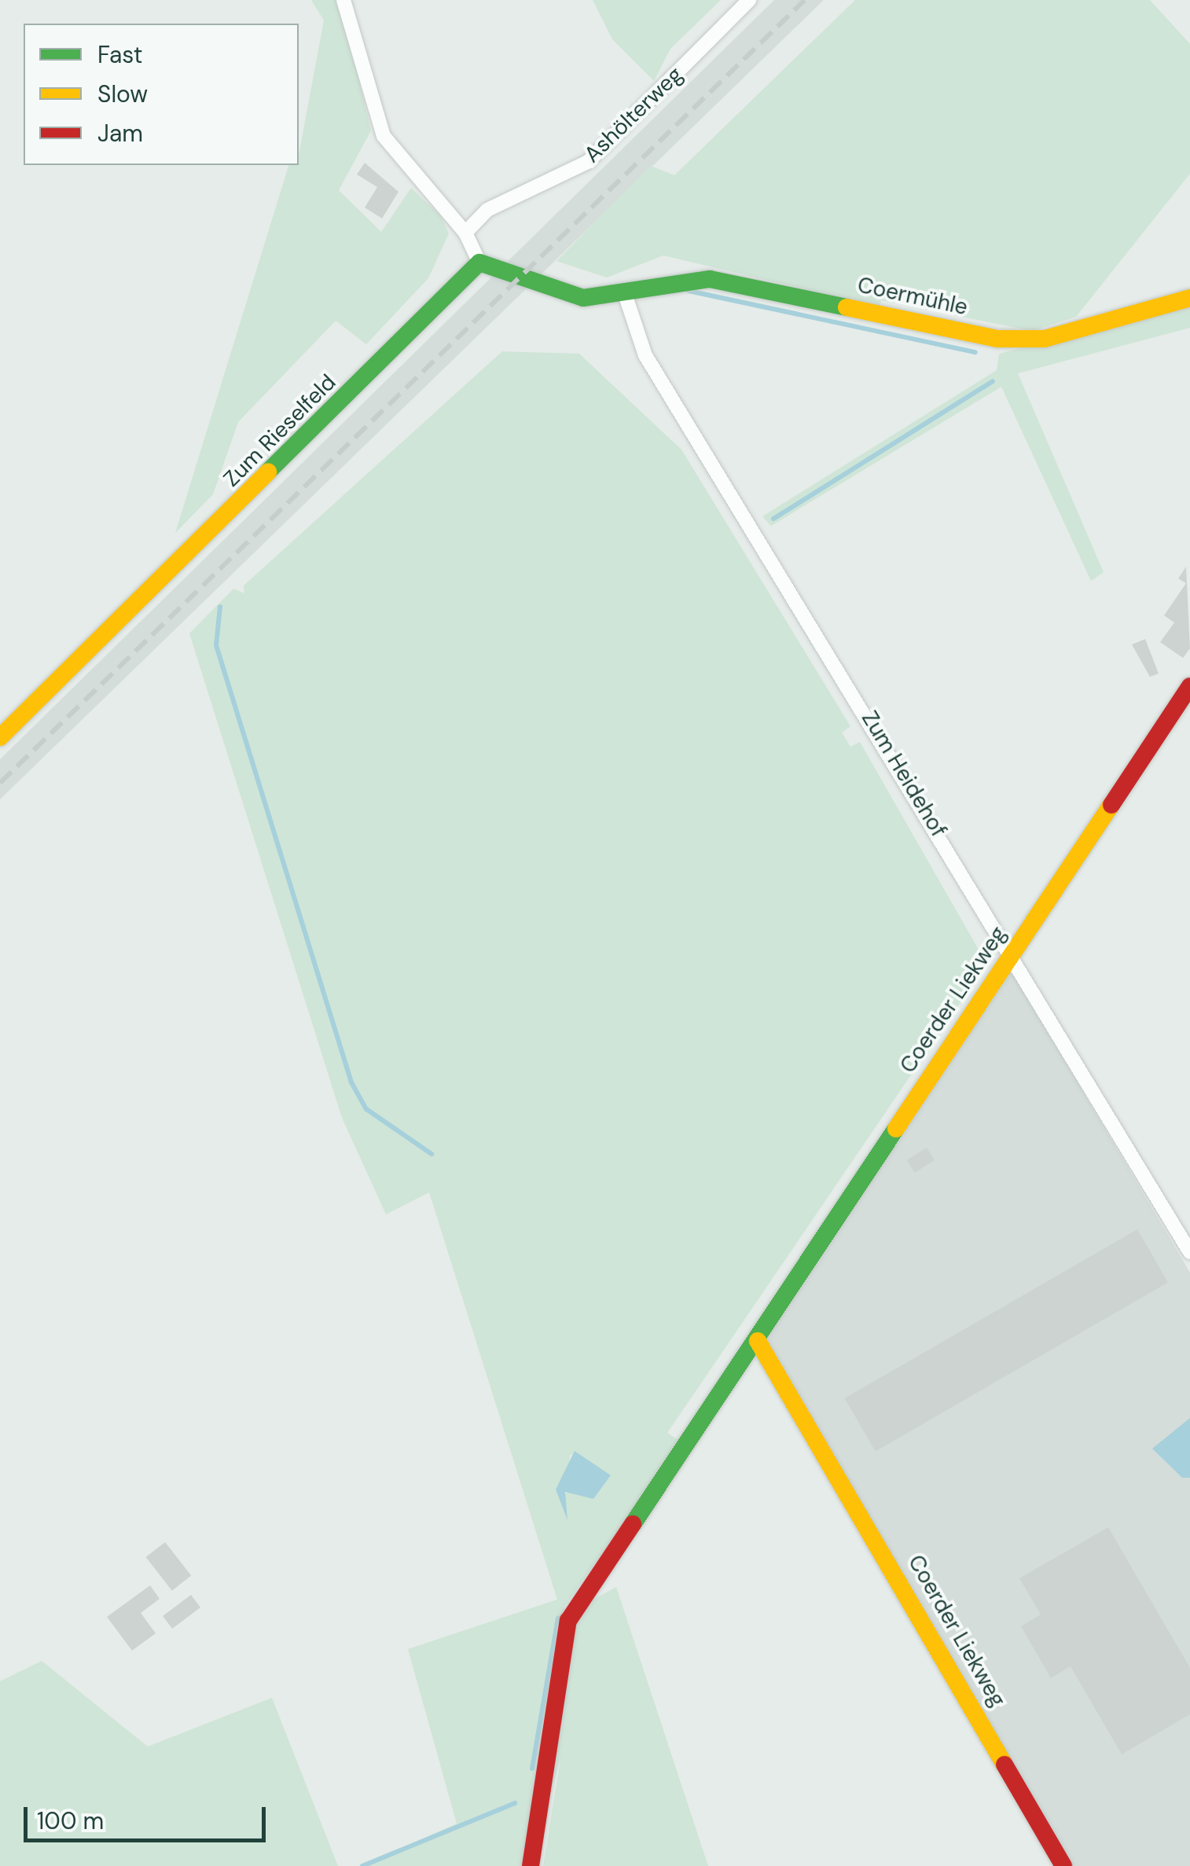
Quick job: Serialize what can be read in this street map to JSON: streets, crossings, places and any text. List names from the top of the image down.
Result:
{
  "streets": {
    "street": [
      "Ashölterweg",
      "Coermühle",
      "Zum Rieselfeld",
      "Zum Heidehof",
      "Coerder Liekweg"
    ]
  },
  "crossings": [
    ["Coermühle", "Zum Heidehof"],
    ["Zum Heidehof", "Coerder Liekweg"]
  ],
  "legend": ["Fast", "Slow", "Jam"],
  "scale_bar": "100 m"
}
